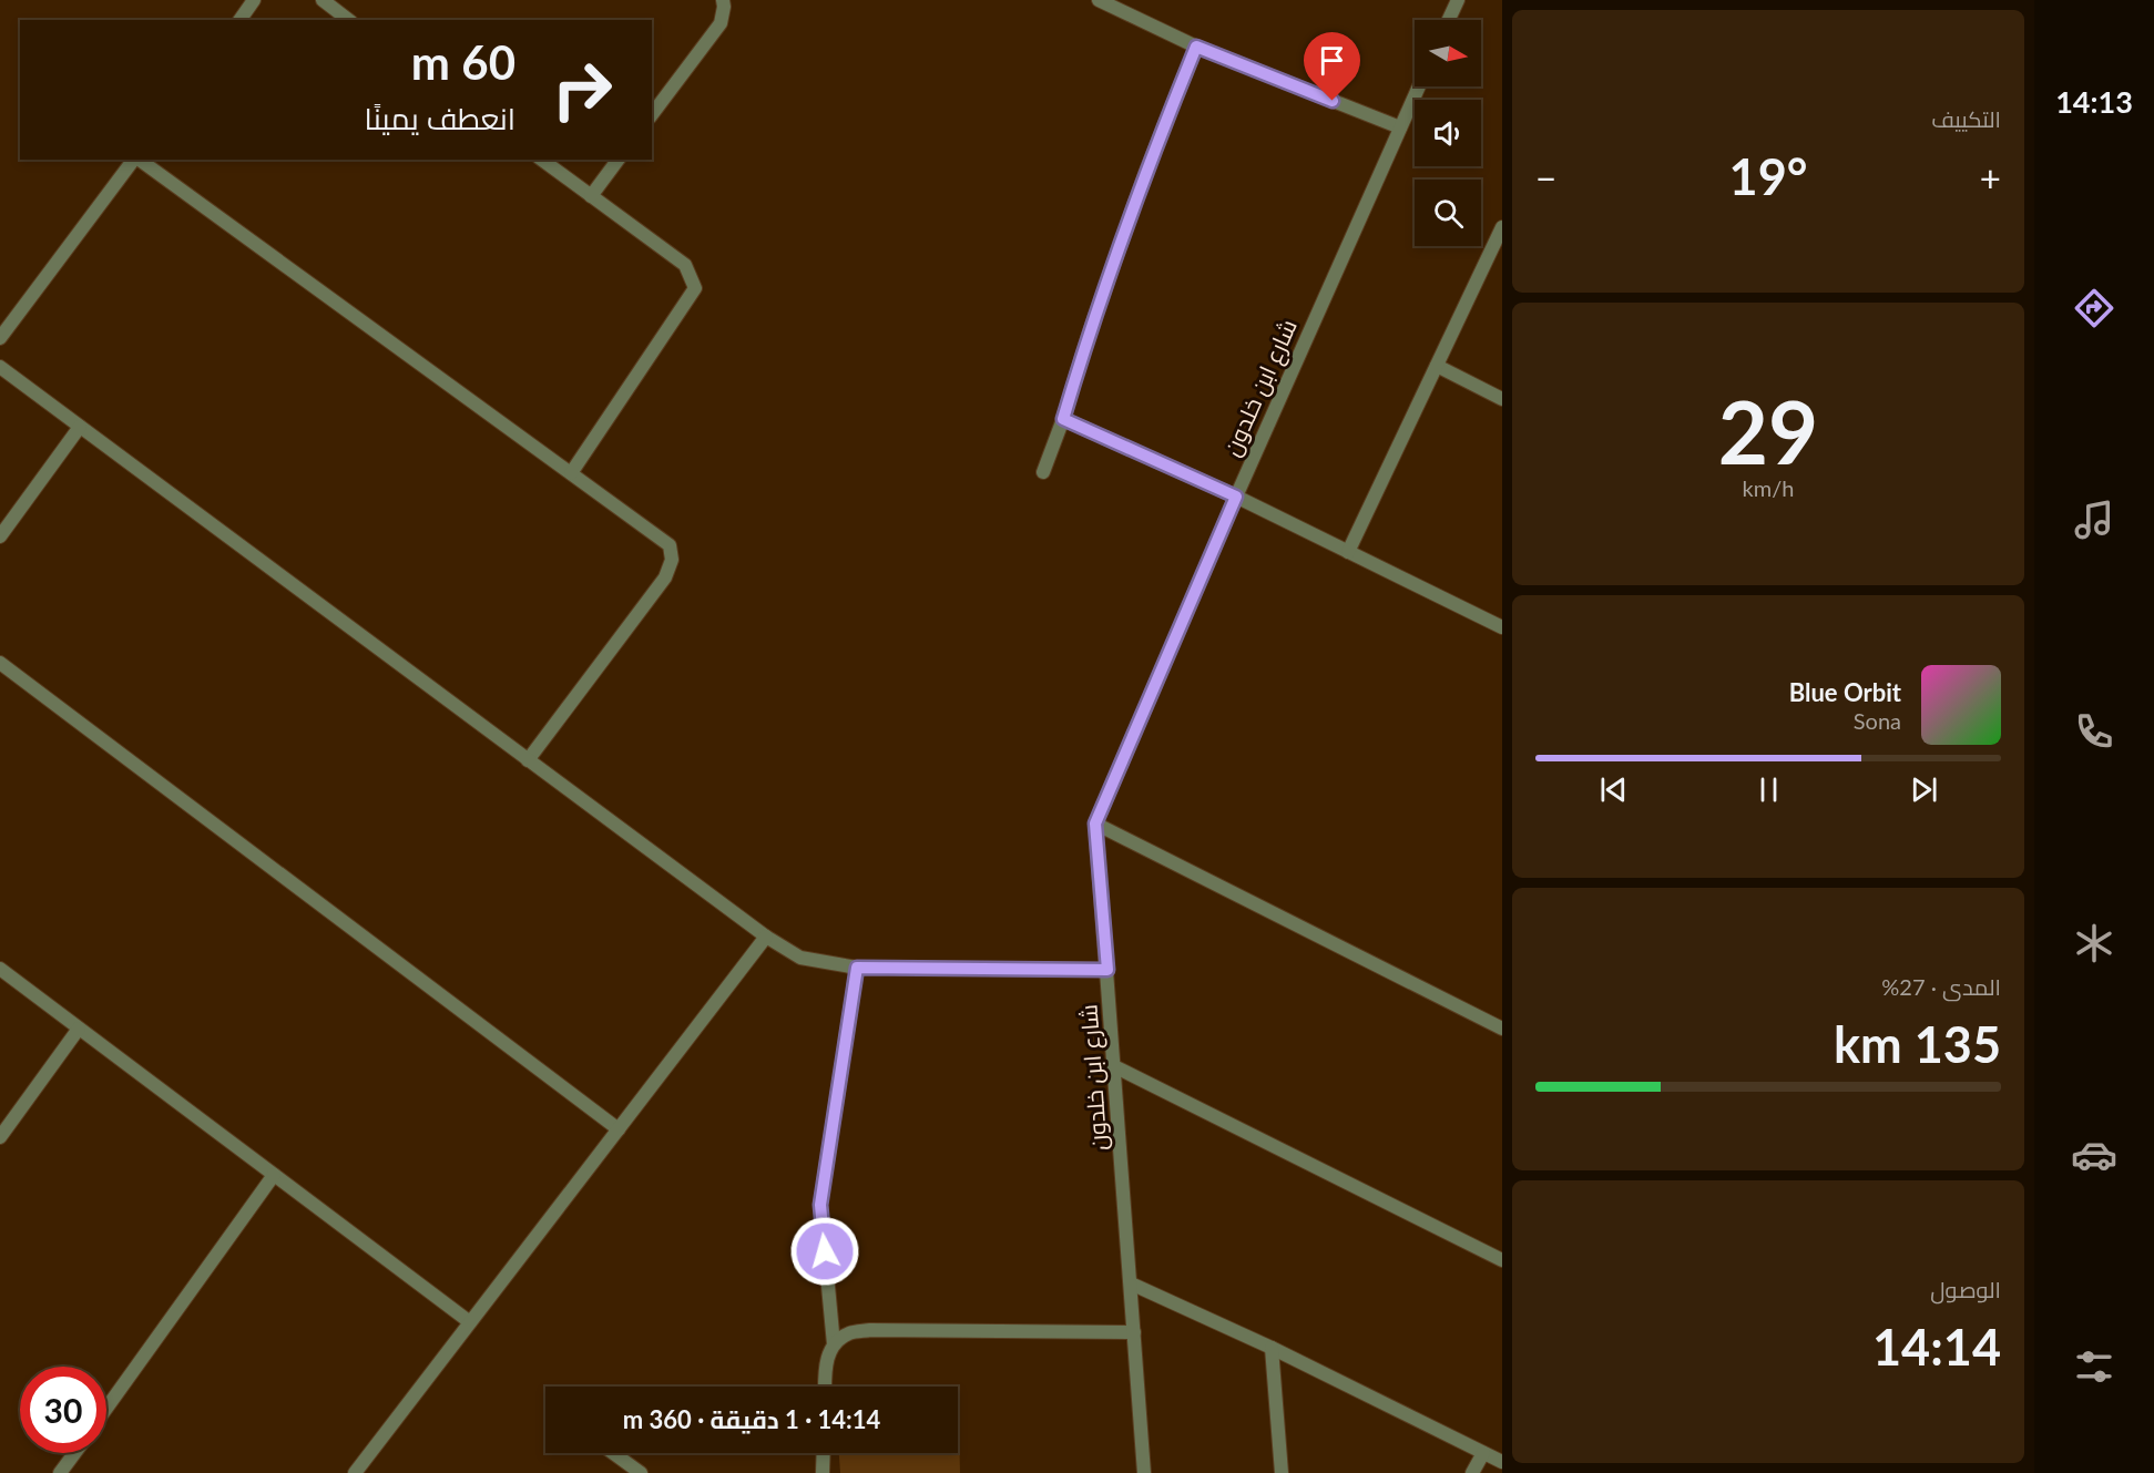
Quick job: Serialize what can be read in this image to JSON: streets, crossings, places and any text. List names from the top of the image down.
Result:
{
  "streets": {
    "street": ["شارع ابن خلدون"]
  },
  "north": "right",
  "page": {
    "tabs": "14:13",
    "tile": [
      "التكييف",
      ["29", "km/h"],
      ["المدى · 27%", "135 km"],
      ["الوصول", "14:14"]
    ],
    "turn": ["60 m", "انعطف يمينًا"],
    "heat": ["−", "19°", "+"],
    "song": ["Blue Orbit", "Sona"],
    "limit": "30",
    "trip": "14:14 · 1 دقيقة · 360 m"
  }
}
